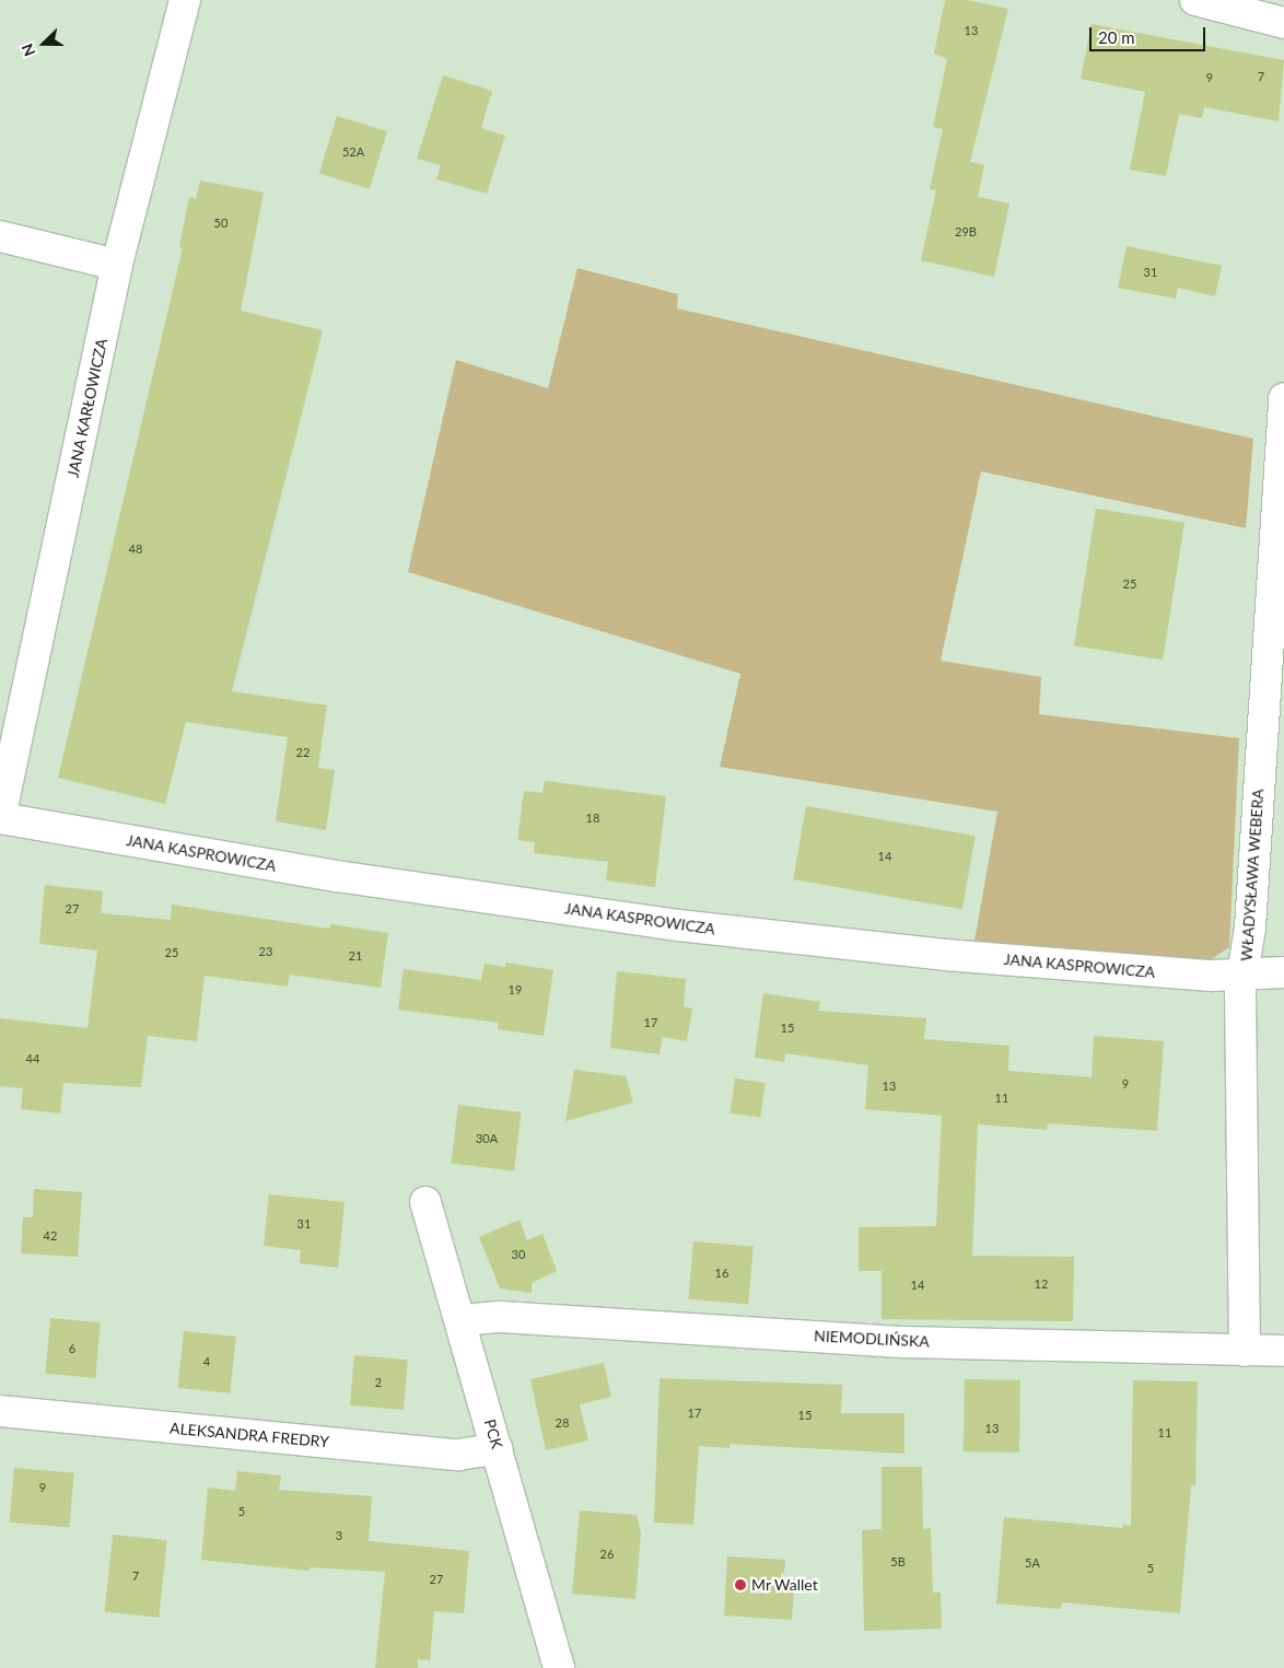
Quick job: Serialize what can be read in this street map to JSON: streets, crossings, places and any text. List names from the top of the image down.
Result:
{
  "streets": {
    "street": [
      "JANA KARŁOWICZA",
      "JANA KASPROWICZA",
      "WŁADYSŁAWA WEBERA",
      "NIEMODLIŃSKA",
      "PCK",
      "ALEKSANDRA FREDRY"
    ]
  },
  "crossings": [
    ["JANA KARŁOWICZA", "JANA KASPROWICZA"],
    ["JANA KASPROWICZA", "WŁADYSŁAWA WEBERA"],
    ["WŁADYSŁAWA WEBERA", "NIEMODLIŃSKA"],
    ["NIEMODLIŃSKA", "PCK"],
    ["PCK", "ALEKSANDRA FREDRY"]
  ],
  "places": ["Mr Wallet"],
  "house_numbers": [
    "13",
    "7",
    "9",
    "52A",
    "50",
    "29B",
    "31",
    "48",
    "25",
    "22",
    "18",
    "14",
    "27",
    "23",
    "25",
    "21",
    "19",
    "17",
    "15",
    "44",
    "9",
    "13",
    "11",
    "30A",
    "31",
    "42",
    "30",
    "16",
    "12",
    "14",
    "6",
    "4",
    "2",
    "17",
    "15",
    "28",
    "13",
    "11",
    "9",
    "5",
    "3",
    "26",
    "5B",
    "5A",
    "5",
    "7",
    "27"
  ],
  "scale_bar": "20 m",
  "north": "left"
}
